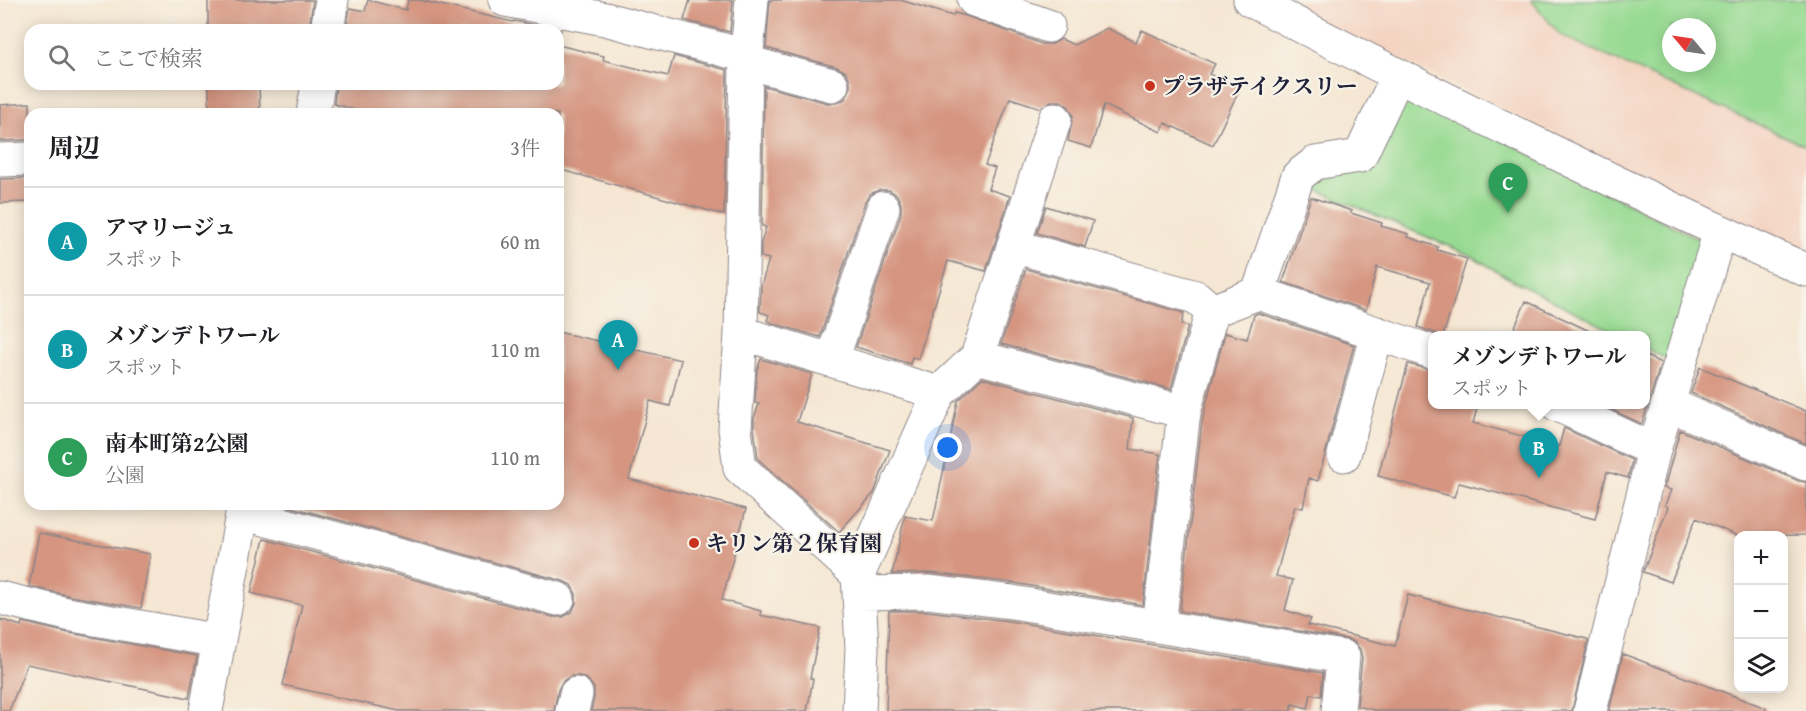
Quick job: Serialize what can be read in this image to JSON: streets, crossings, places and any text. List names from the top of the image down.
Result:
{
  "places": ["プラザテイクスリー", "キリン第２保育園"],
  "north": "top left",
  "page": {
    "search": "ここで検索",
    "heading": ["周辺", "3件"],
    "pins": ["C", "A", "B"],
    "list": [
      {
        "mark": "A",
        "name": "アマリージュ",
        "note": "スポット",
        "value": "60 m"
      },
      {
        "mark": "B",
        "name": "メゾンデトワール",
        "note": "スポット",
        "value": "110 m"
      },
      {
        "mark": "C",
        "name": "南本町第2公園",
        "note": "公園",
        "value": "110 m"
      }
    ],
    "popup": ["メゾンデトワール", "スポット"],
    "map_buttons": ["+", "−"]
  }
}
